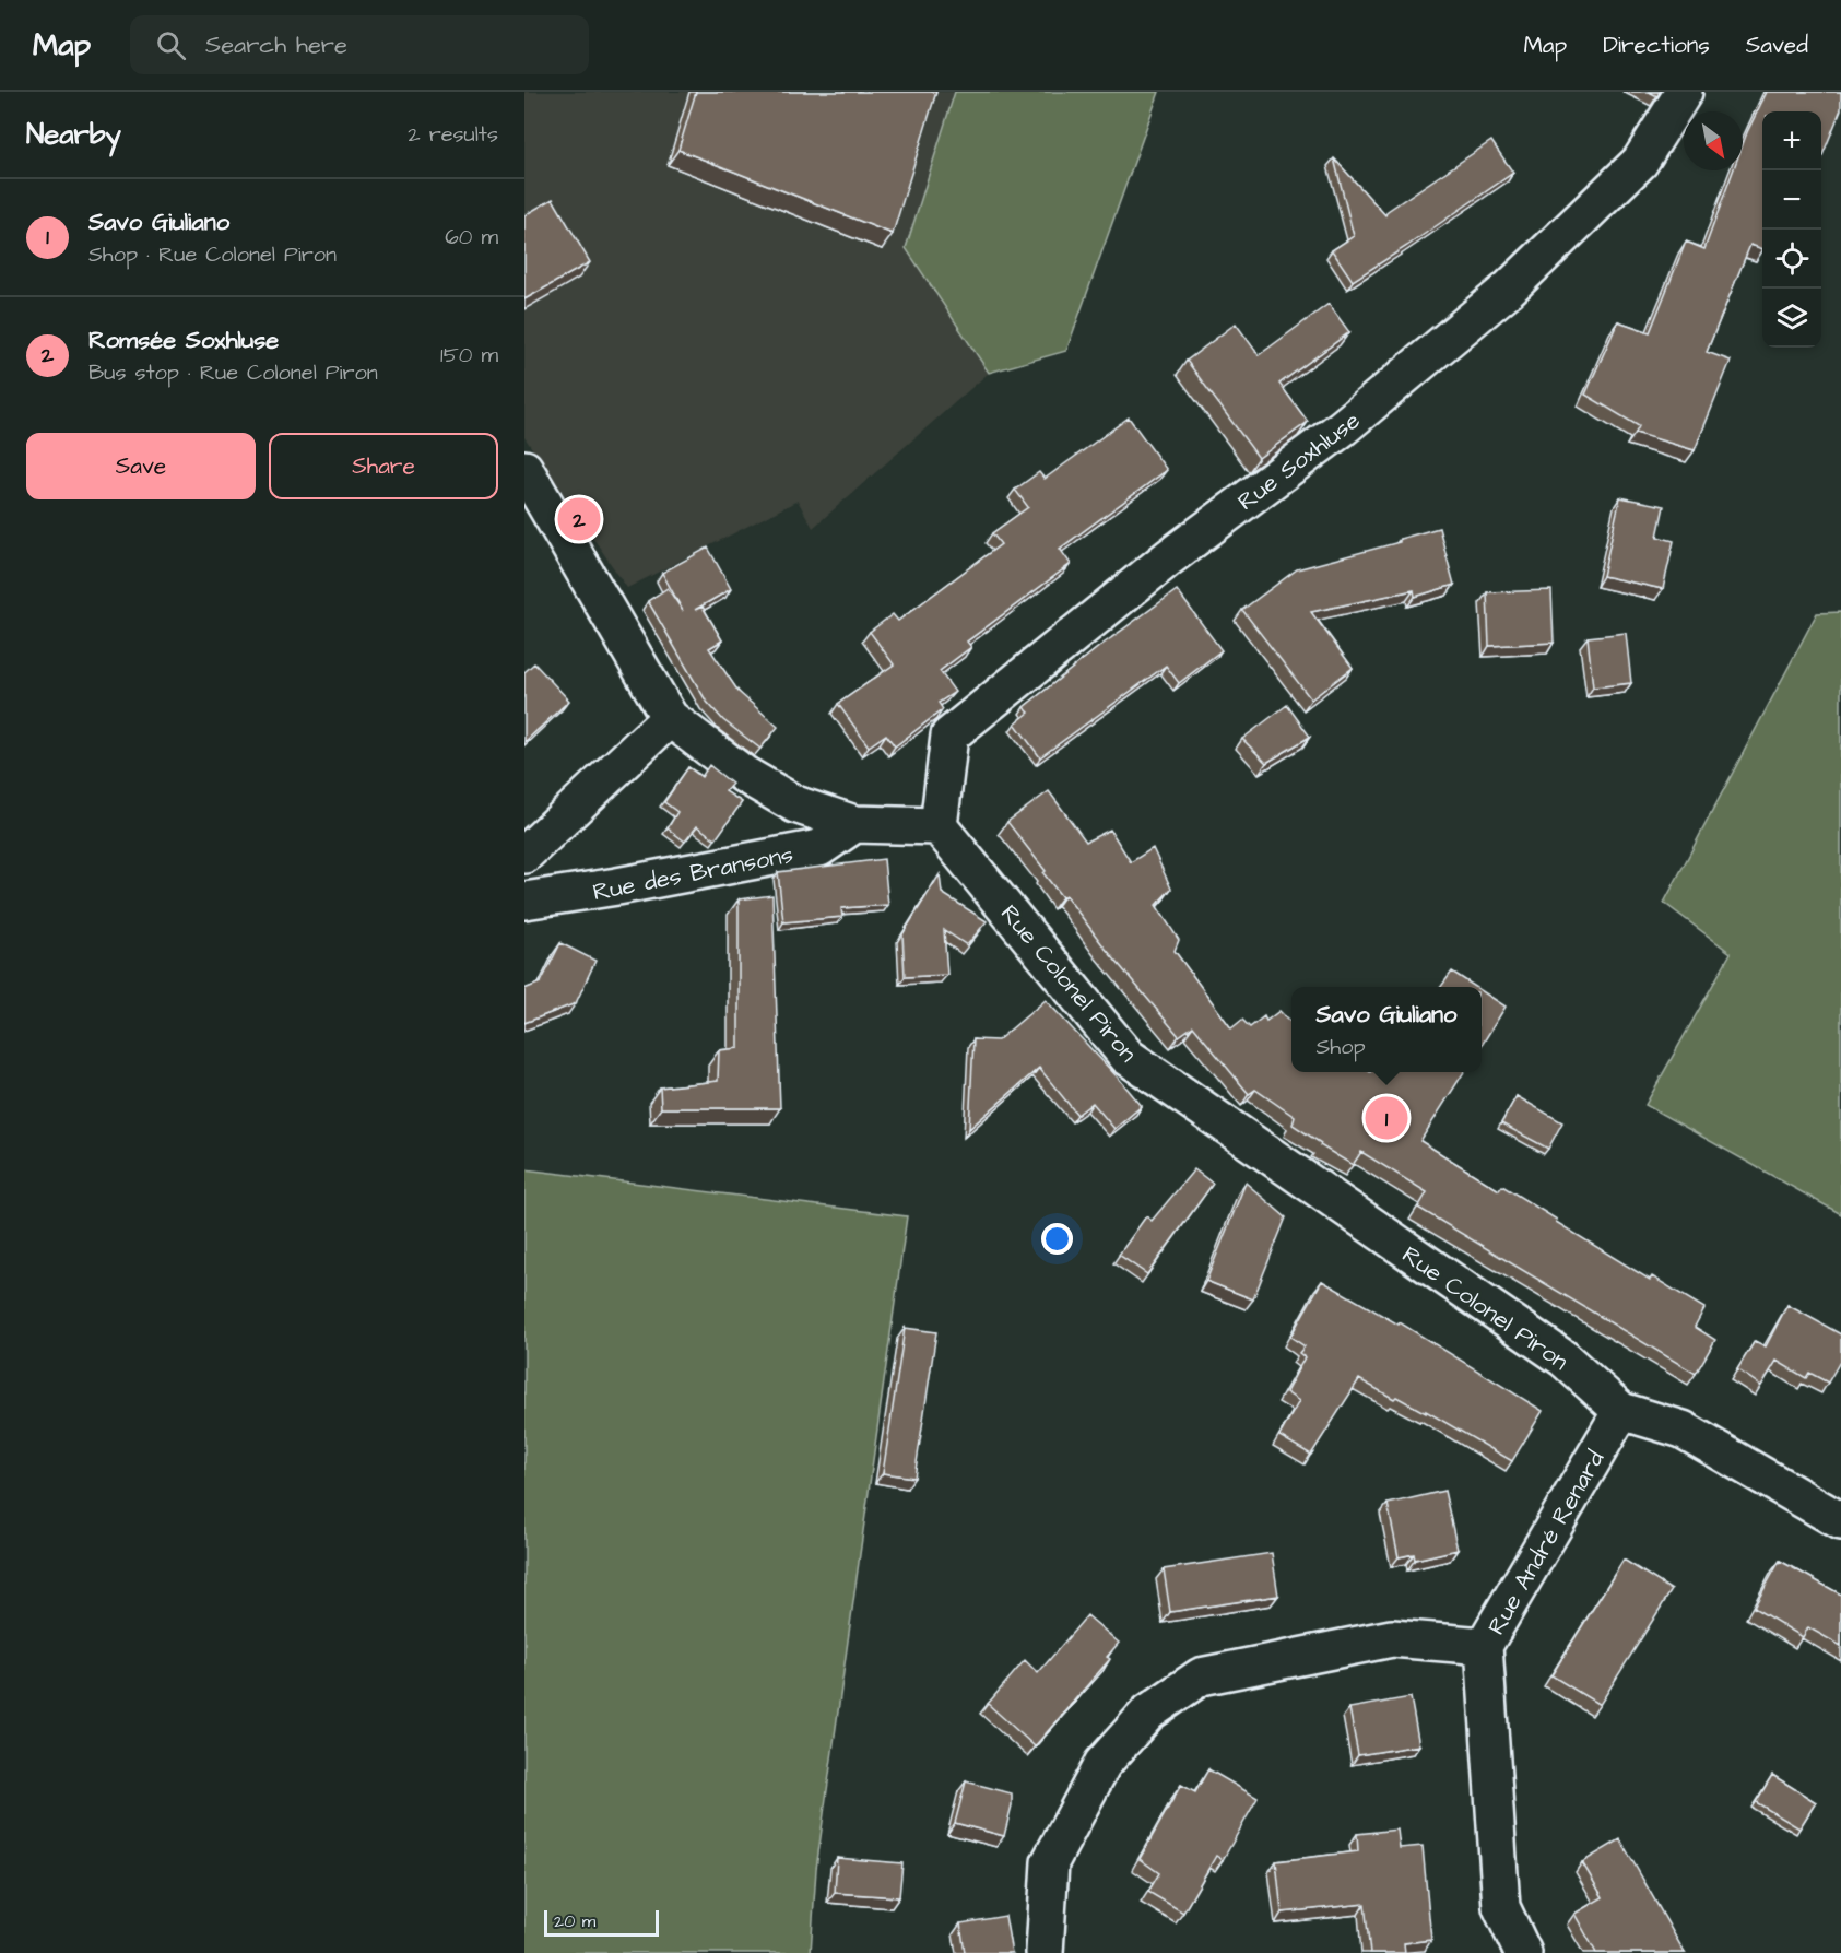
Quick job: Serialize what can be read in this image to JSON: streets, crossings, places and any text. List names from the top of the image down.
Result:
{
  "streets": {
    "street": [
      "Rue Soxhluse",
      "Rue des Bransons",
      "Rue Colonel Piron",
      "Rue André Renard"
    ]
  },
  "crossings": [
    ["Rue Soxhluse", "Rue Colonel Piron"],
    ["Rue Colonel Piron", "Rue André Renard"]
  ],
  "scale_bar": "20 m",
  "north": "bottom right",
  "page": {
    "header": "Map",
    "search": "Search here",
    "nav": ["Map", "Directions", "Saved"],
    "heading": ["Nearby", "2 results"],
    "map_buttons": ["+", "−"],
    "list": [
      {
        "mark": "1",
        "name": "Savo Giuliano",
        "note": "Shop · Rue Colonel Piron",
        "value": "60 m"
      },
      {
        "mark": "2",
        "name": "Romsée Soxhluse",
        "note": "Bus stop · Rue Colonel Piron",
        "value": "150 m"
      }
    ],
    "buttons": ["Save", "Share"],
    "pins": ["2", "1"],
    "popup": ["Savo Giuliano", "Shop"],
    "scale": "20 m"
  }
}
